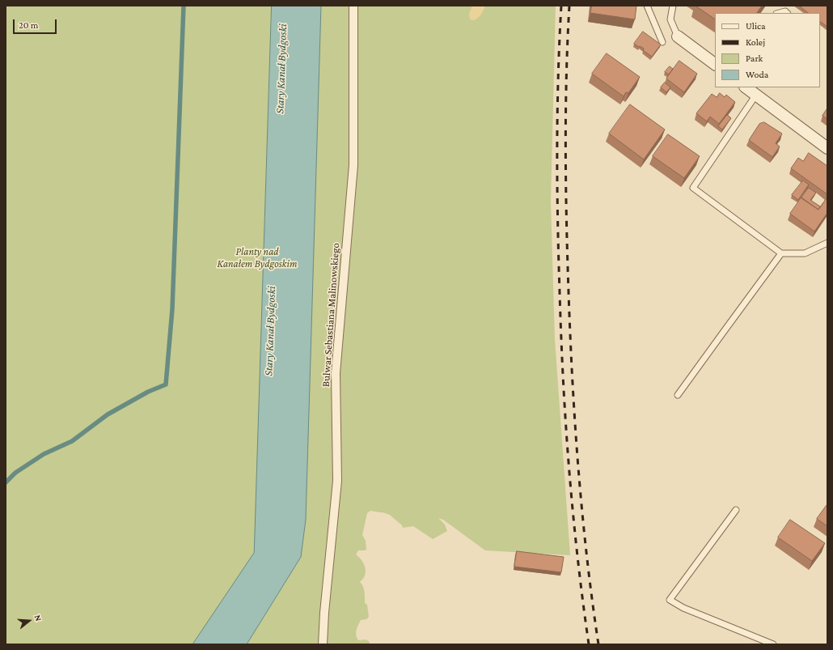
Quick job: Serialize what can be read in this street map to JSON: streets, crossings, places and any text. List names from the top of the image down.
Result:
{
  "streets": {
    "street": ["Bulwar Sebastiana Malinowskiego"]
  },
  "water": ["Stary Kanał Bydgoski"],
  "parks": ["Planty nad Kanałem Bydgoskim"],
  "legend": [
    "Ulica",
    "Kolej",
    "Park",
    "Woda"
  ],
  "scale_bar": "20 m",
  "north": "right"
}
